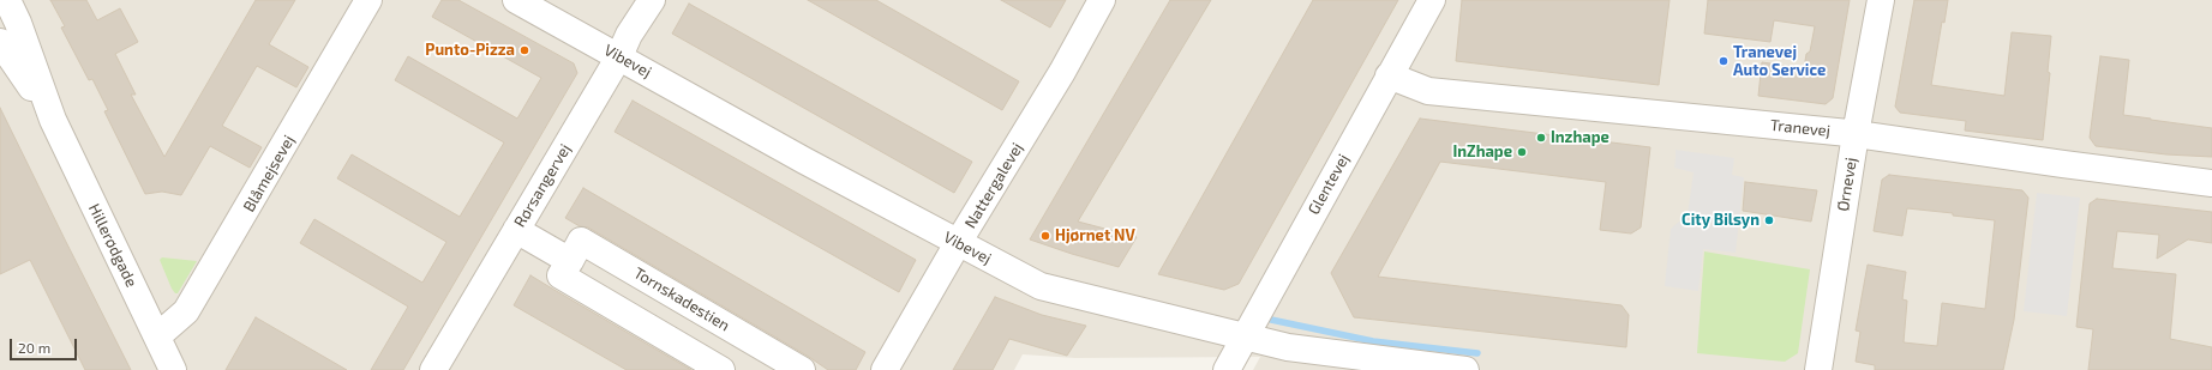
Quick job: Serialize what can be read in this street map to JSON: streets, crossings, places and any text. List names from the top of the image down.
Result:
{
  "streets": {
    "street": [
      "Vibevej",
      "Tranevej",
      "Blåmejsevej",
      "Glentevej",
      "Ørnevej",
      "Rørsangervej",
      "Nattergalevej",
      "Hillerødgade",
      "Tornskadestien"
    ]
  },
  "crossings": [
    ["Vibevej", "Glentevej"],
    ["Vibevej", "Rørsangervej"],
    ["Vibevej", "Nattergalevej"],
    ["Tranevej", "Glentevej"],
    ["Tranevej", "Ørnevej"],
    ["Blåmejsevej", "Hillerødgade"]
  ],
  "places": [
    "Punto-Pizza",
    "Tranevej Auto Service",
    "Inzhape",
    "InZhape",
    "City Bilsyn",
    "Hjørnet NV"
  ],
  "scale_bar": "20 m"
}
